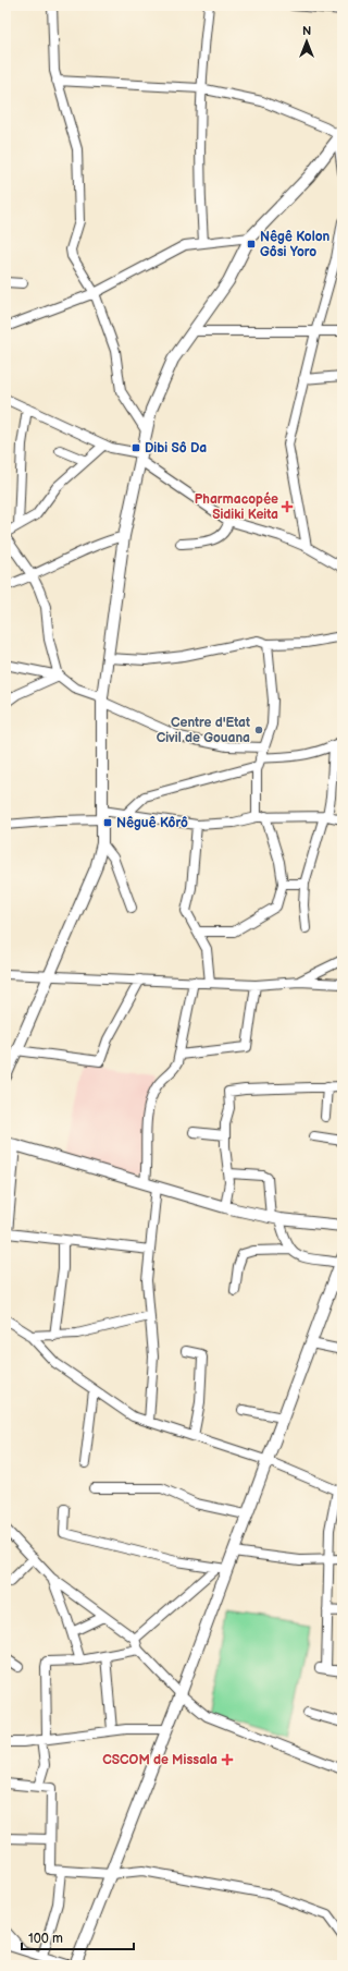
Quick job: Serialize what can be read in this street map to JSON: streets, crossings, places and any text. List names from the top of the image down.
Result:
{
  "places": {
    "transit": ["Nêgê Kolon Gôsi Yoro", "Dibi Sô Da", "Nêguê Kôrô"],
    "health": ["Pharmacopée Sidiki Keita", "CSCOM de Missala"],
    "other": ["Centre d'Etat Civil de Gouana"]
  },
  "scale_bar": "100 m",
  "north": "top"
}
